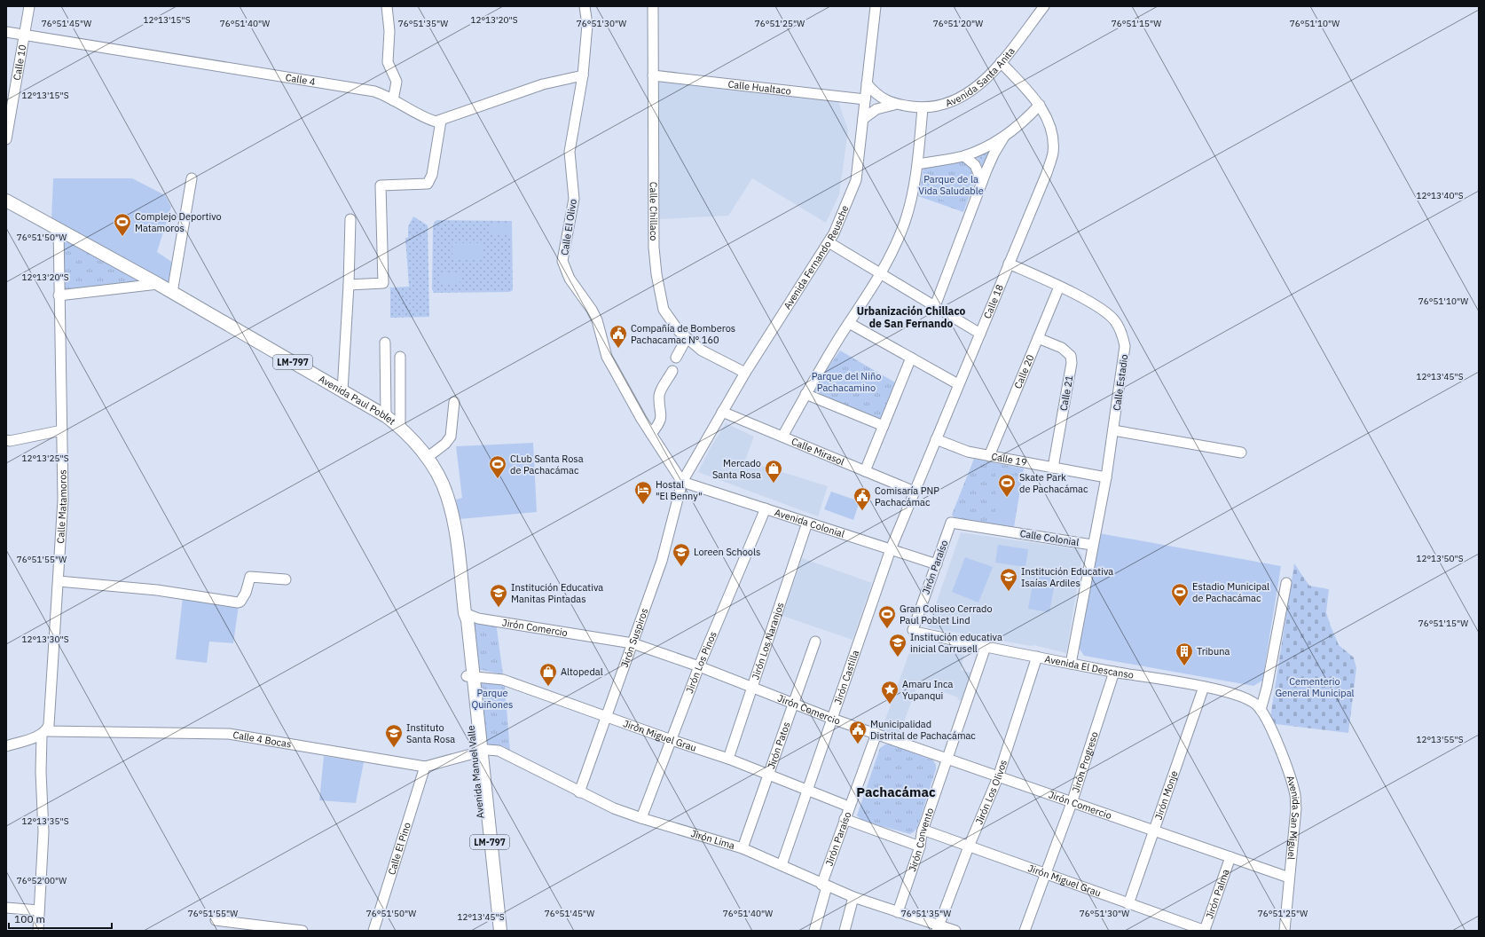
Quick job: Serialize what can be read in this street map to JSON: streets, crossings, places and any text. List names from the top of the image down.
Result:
{
  "streets": {
    "main road": ["LM-797", "Avenida Paul Poblet", "Avenida Manuel Valle"],
    "street": [
      "Calle 10",
      "Avenida Santa Anita",
      "Calle 4",
      "Calle Hualtaco",
      "Calle Chillaco",
      "Calle El Olivo",
      "Avenida Fernando Reusche",
      "Calle 18",
      "Calle 20",
      "Calle Estadio",
      "Calle 21",
      "Calle Mirasol",
      "Calle 19",
      "Calle Matamoros",
      "Avenida Colonial",
      "Calle Colonial",
      "Jirón Paraíso",
      "Jirón Comercio",
      "Jirón Suspiros",
      "Jirón Los Naranjos",
      "Jirón Los Pinos",
      "Avenida El Descanso",
      "Jirón Castilla",
      "Jirón Miguel Grau",
      "Calle 4 Bocas",
      "Jirón Patos",
      "Jirón Progreso",
      "Jirón Los Olivos",
      "Jirón Monje",
      "Avenida San Miguel",
      "Jirón Lima",
      "Jirón Convento",
      "Calle El Pino",
      "Jirón Palma"
    ]
  },
  "crossings": [
    ["Calle 10", "Calle 4"],
    ["Avenida Santa Anita", "Avenida Fernando Reusche"],
    ["Avenida Santa Anita", "Calle 18"],
    ["Calle 4", "Calle El Olivo"],
    ["Calle Hualtaco", "Calle Chillaco"],
    ["Calle Hualtaco", "Avenida Fernando Reusche"],
    ["Calle Chillaco", "Avenida Fernando Reusche"],
    ["Calle El Olivo", "Avenida Fernando Reusche"],
    ["Calle El Olivo", "Avenida Colonial"],
    ["Calle El Olivo", "Jirón Suspiros"],
    ["Avenida Fernando Reusche", "Calle Mirasol"],
    ["Avenida Fernando Reusche", "Avenida Colonial"],
    ["Avenida Fernando Reusche", "Jirón Suspiros"],
    ["Calle 18", "Calle Estadio"],
    ["Calle 18", "Calle Mirasol"],
    ["Calle 18", "Calle 19"],
    ["Calle 18", "Avenida Colonial"],
    ["Calle 18", "Jirón Castilla"],
    ["Calle 20", "Calle Estadio"],
    ["Calle 20", "Calle 21"],
    ["Calle 20", "Calle 19"],
    ["Calle Estadio", "Calle 19"],
    ["Calle Estadio", "Calle Colonial"],
    ["Calle 21", "Calle 19"],
    ["Avenida Paul Poblet", "Calle Matamoros"],
    ["Avenida Paul Poblet", "Jirón Comercio"],
    ["Avenida Paul Poblet", "Avenida Manuel Valle"],
    ["Calle Matamoros", "Calle 4 Bocas"],
    ["Avenida Colonial", "Jirón Paraíso"],
    ["Avenida Colonial", "Jirón Suspiros"],
    ["Avenida Colonial", "Jirón Los Naranjos"],
    ["Avenida Colonial", "Jirón Los Pinos"],
    ["Avenida Colonial", "Jirón Castilla"],
    ["Calle Colonial", "Jirón Paraíso"],
    ["Calle Colonial", "Avenida El Descanso"],
    ["Jirón Paraíso", "Jirón Comercio"],
    ["Jirón Paraíso", "Avenida El Descanso"],
    ["Jirón Paraíso", "Jirón Miguel Grau"],
    ["Jirón Paraíso", "Jirón Lima"],
    ["Jirón Comercio", "Jirón Suspiros"],
    ["Jirón Comercio", "Jirón Los Naranjos"],
    ["Jirón Comercio", "Jirón Los Pinos"],
    ["Jirón Comercio", "Jirón Castilla"],
    ["Jirón Comercio", "Jirón Patos"],
    ["Jirón Comercio", "Jirón Progreso"],
    ["Jirón Comercio", "Avenida Manuel Valle"],
    ["Jirón Comercio", "Jirón Los Olivos"],
    ["Jirón Comercio", "Jirón Monje"],
    ["Jirón Comercio", "Avenida San Miguel"],
    ["Jirón Comercio", "Jirón Convento"],
    ["Jirón Comercio", "Jirón Palma"],
    ["Jirón Suspiros", "Jirón Miguel Grau"],
    ["Jirón Suspiros", "Jirón Lima"],
    ["Jirón Los Naranjos", "Jirón Miguel Grau"],
    ["Jirón Los Pinos", "Jirón Miguel Grau"],
    ["Jirón Los Pinos", "Jirón Lima"],
    ["Avenida El Descanso", "Jirón Progreso"],
    ["Avenida El Descanso", "Jirón Los Olivos"],
    ["Avenida El Descanso", "Jirón Monje"],
    ["Avenida El Descanso", "Avenida San Miguel"],
    ["Avenida El Descanso", "Jirón Convento"],
    ["Jirón Castilla", "Jirón Miguel Grau"],
    ["Jirón Castilla", "Jirón Lima"],
    ["Jirón Miguel Grau", "Jirón Patos"],
    ["Jirón Miguel Grau", "Jirón Progreso"],
    ["Jirón Miguel Grau", "Avenida Manuel Valle"],
    ["Jirón Miguel Grau", "Jirón Los Olivos"],
    ["Jirón Miguel Grau", "Jirón Monje"],
    ["Jirón Miguel Grau", "Jirón Convento"],
    ["Jirón Miguel Grau", "Jirón Palma"],
    ["Calle 4 Bocas", "Avenida Manuel Valle"],
    ["Calle 4 Bocas", "Jirón Lima"],
    ["Calle 4 Bocas", "Calle El Pino"],
    ["Jirón Patos", "Jirón Lima"],
    ["Avenida Manuel Valle", "Jirón Lima"],
    ["Jirón Los Olivos", "Jirón Lima"],
    ["Jirón Lima", "Jirón Convento"]
  ],
  "districts": ["Urbanización Chillaco de San Fernando", "Pachacámac"],
  "parks": [
    "Parque de la Vida Saludable",
    "Parque del Niño Pachacamino",
    "Cementerio General Municipal",
    "Parque Quiñones"
  ],
  "places": {
    "sports": [
      "Complejo Deportivo Matamoros",
      "CLub Santa Rosa de Pachacámac",
      "Skate Park de Pachacámac",
      "Estadio Municipal de Pachacámac",
      "Gran Coliseo Cerrado Paul Poblet Lind"
    ],
    "public building": ["Compañía de Bomberos Pachacamac Nº 160", "Comisaría PNP Pachacámac", "Municipalidad Distrital de Pachacámac"],
    "shop": ["Mercado Santa Rosa", "Altopedal"],
    "hotel": ["Hostal \"El Benny\""],
    "school or university": [
      "Loreen Schools",
      "Institución Educativa Isaías Ardiles",
      "Institución Educativa Manitas Pintadas",
      "Institución educativa inicial Carrusell",
      "Instituto Santa Rosa"
    ],
    "building": ["Tribuna"],
    "place": ["Amaru Inca Yupanqui"]
  },
  "scale_bar": "100 m",
  "coordinates": [
    "12°13'15\"S",
    "12°13'20\"S",
    "76°51'45\"W",
    "76°51'40\"W",
    "76°51'35\"W",
    "76°51'30\"W",
    "76°51'25\"W",
    "76°51'20\"W",
    "76°51'10\"W",
    "76°51'15\"W",
    "12°13'40\"S",
    "76°51'50\"W",
    "12°13'45\"S",
    "12°13'25\"S",
    "12°13'50\"S",
    "76°51'55\"W",
    "12°13'30\"S",
    "12°13'55\"S",
    "12°13'35\"S",
    "76°52'00\"W"
  ]
}
